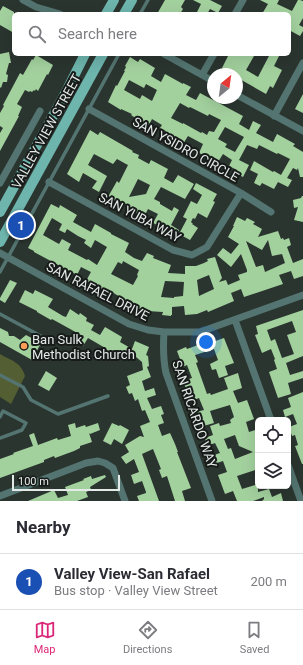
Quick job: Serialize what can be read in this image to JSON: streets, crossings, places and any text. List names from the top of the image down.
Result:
{
  "streets": {
    "main road": ["VALLEY VIEW STREET"],
    "street": [
      "SAN YSIDRO CIRCLE",
      "SAN YUBA WAY",
      "SAN RAFAEL DRIVE",
      "SAN RICARDO WAY"
    ]
  },
  "crossings": [
    ["SAN YSIDRO CIRCLE", "SAN YUBA WAY"],
    ["SAN RAFAEL DRIVE", "SAN RICARDO WAY"]
  ],
  "places": ["Ban Sulk Methodist Church"],
  "scale_bar": "100 m",
  "north": "top right",
  "page": {
    "search": "Search here",
    "pins": "1",
    "scale": "100 m",
    "heading": "Nearby",
    "list": [
      {
        "mark": "1",
        "name": "Valley View-San Rafael",
        "note": "Bus stop · Valley View Street",
        "value": "200 m"
      }
    ],
    "nav": ["Map", "Directions", "Saved"]
  }
}
